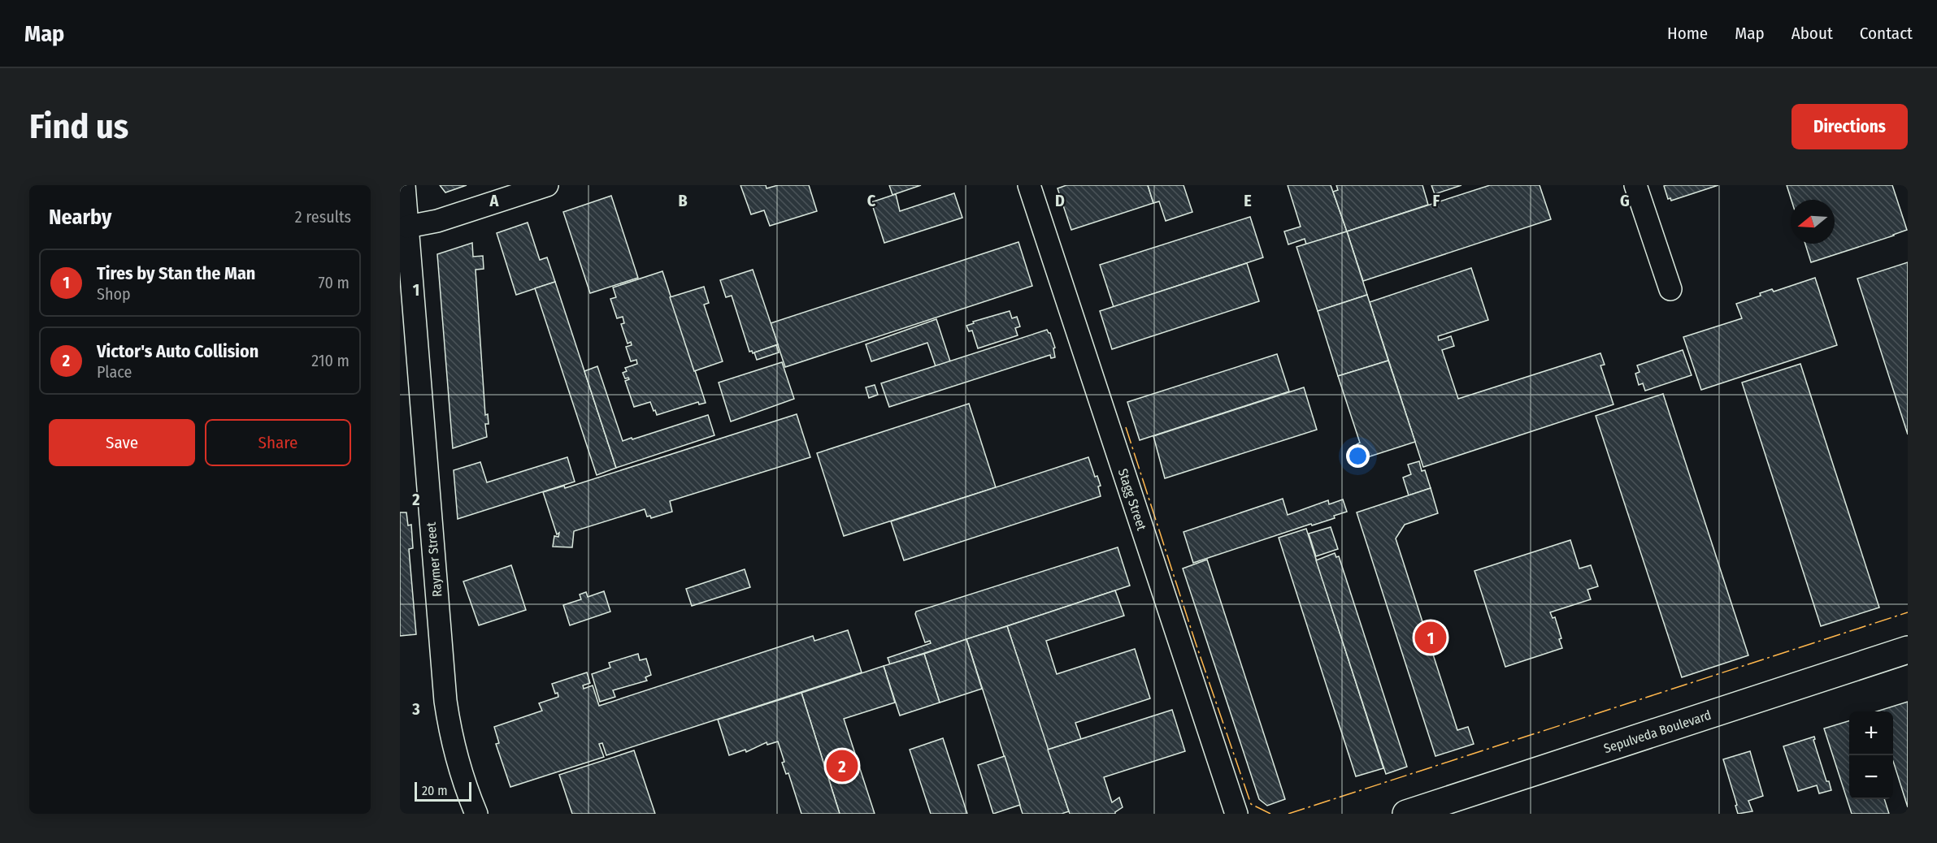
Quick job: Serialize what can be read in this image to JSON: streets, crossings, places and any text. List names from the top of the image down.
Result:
{
  "streets": {
    "main road": ["Sepulveda Boulevard"],
    "street": ["Stagg Street", "Raymer Street"]
  },
  "scale_bar": "20 m",
  "north": "left",
  "page": {
    "header": "Map",
    "nav": [
      "Home",
      "Map",
      "About",
      "Contact"
    ],
    "buttons": [
      "Directions",
      ["Save", "Share"]
    ],
    "title": "Find us",
    "heading": ["Nearby", "2 results"],
    "list": [
      {
        "mark": "1",
        "name": "Tires by Stan the Man",
        "note": "Shop",
        "value": "70 m"
      },
      {
        "mark": "2",
        "name": "Victor's Auto Collision",
        "note": "Place",
        "value": "210 m"
      }
    ],
    "pins": ["1", "2"],
    "map_buttons": ["+", "−"],
    "scale": "20 m"
  },
  "grid": {
    "columns": [
      "A",
      "B",
      "C",
      "D",
      "E",
      "F",
      "G"
    ],
    "rows": ["1", "2", "3"]
  }
}
